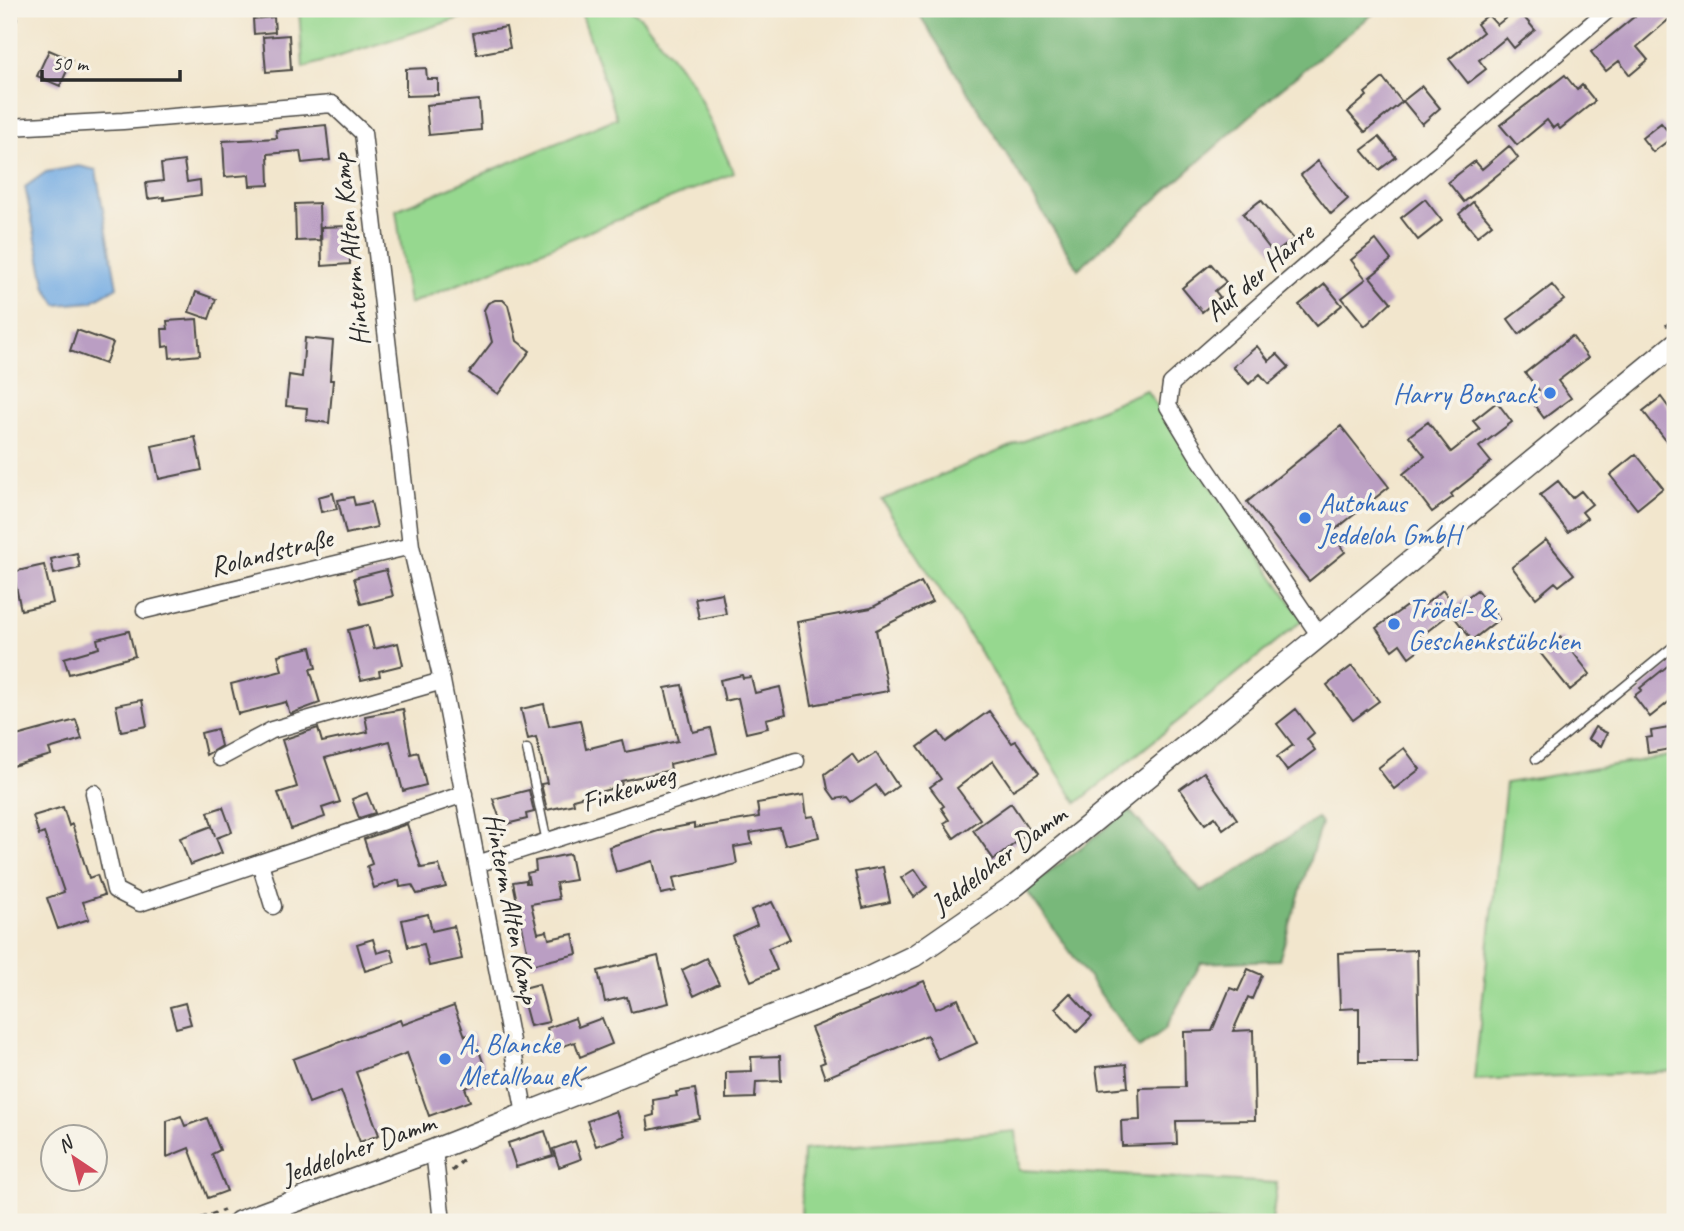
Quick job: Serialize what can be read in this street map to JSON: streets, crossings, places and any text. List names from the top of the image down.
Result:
{
  "streets": {
    "main road": ["Jeddeloher Damm"],
    "street": [
      "Hinterm Alten Kamp",
      "Auf der Harre",
      "Rolandstraße",
      "Finkenweg"
    ]
  },
  "crossings": [
    ["Hinterm Alten Kamp", "Rolandstraße"],
    ["Hinterm Alten Kamp", "Finkenweg"],
    ["Hinterm Alten Kamp", "Jeddeloher Damm"],
    ["Auf der Harre", "Jeddeloher Damm"]
  ],
  "places": [
    "Harry Bonsack",
    "Autohaus Jeddeloh GmbH",
    "Trödel- & Geschenkstübchen",
    "A. Blancke Metallbau eK"
  ],
  "scale_bar": "50 m",
  "north": "top left"
}
